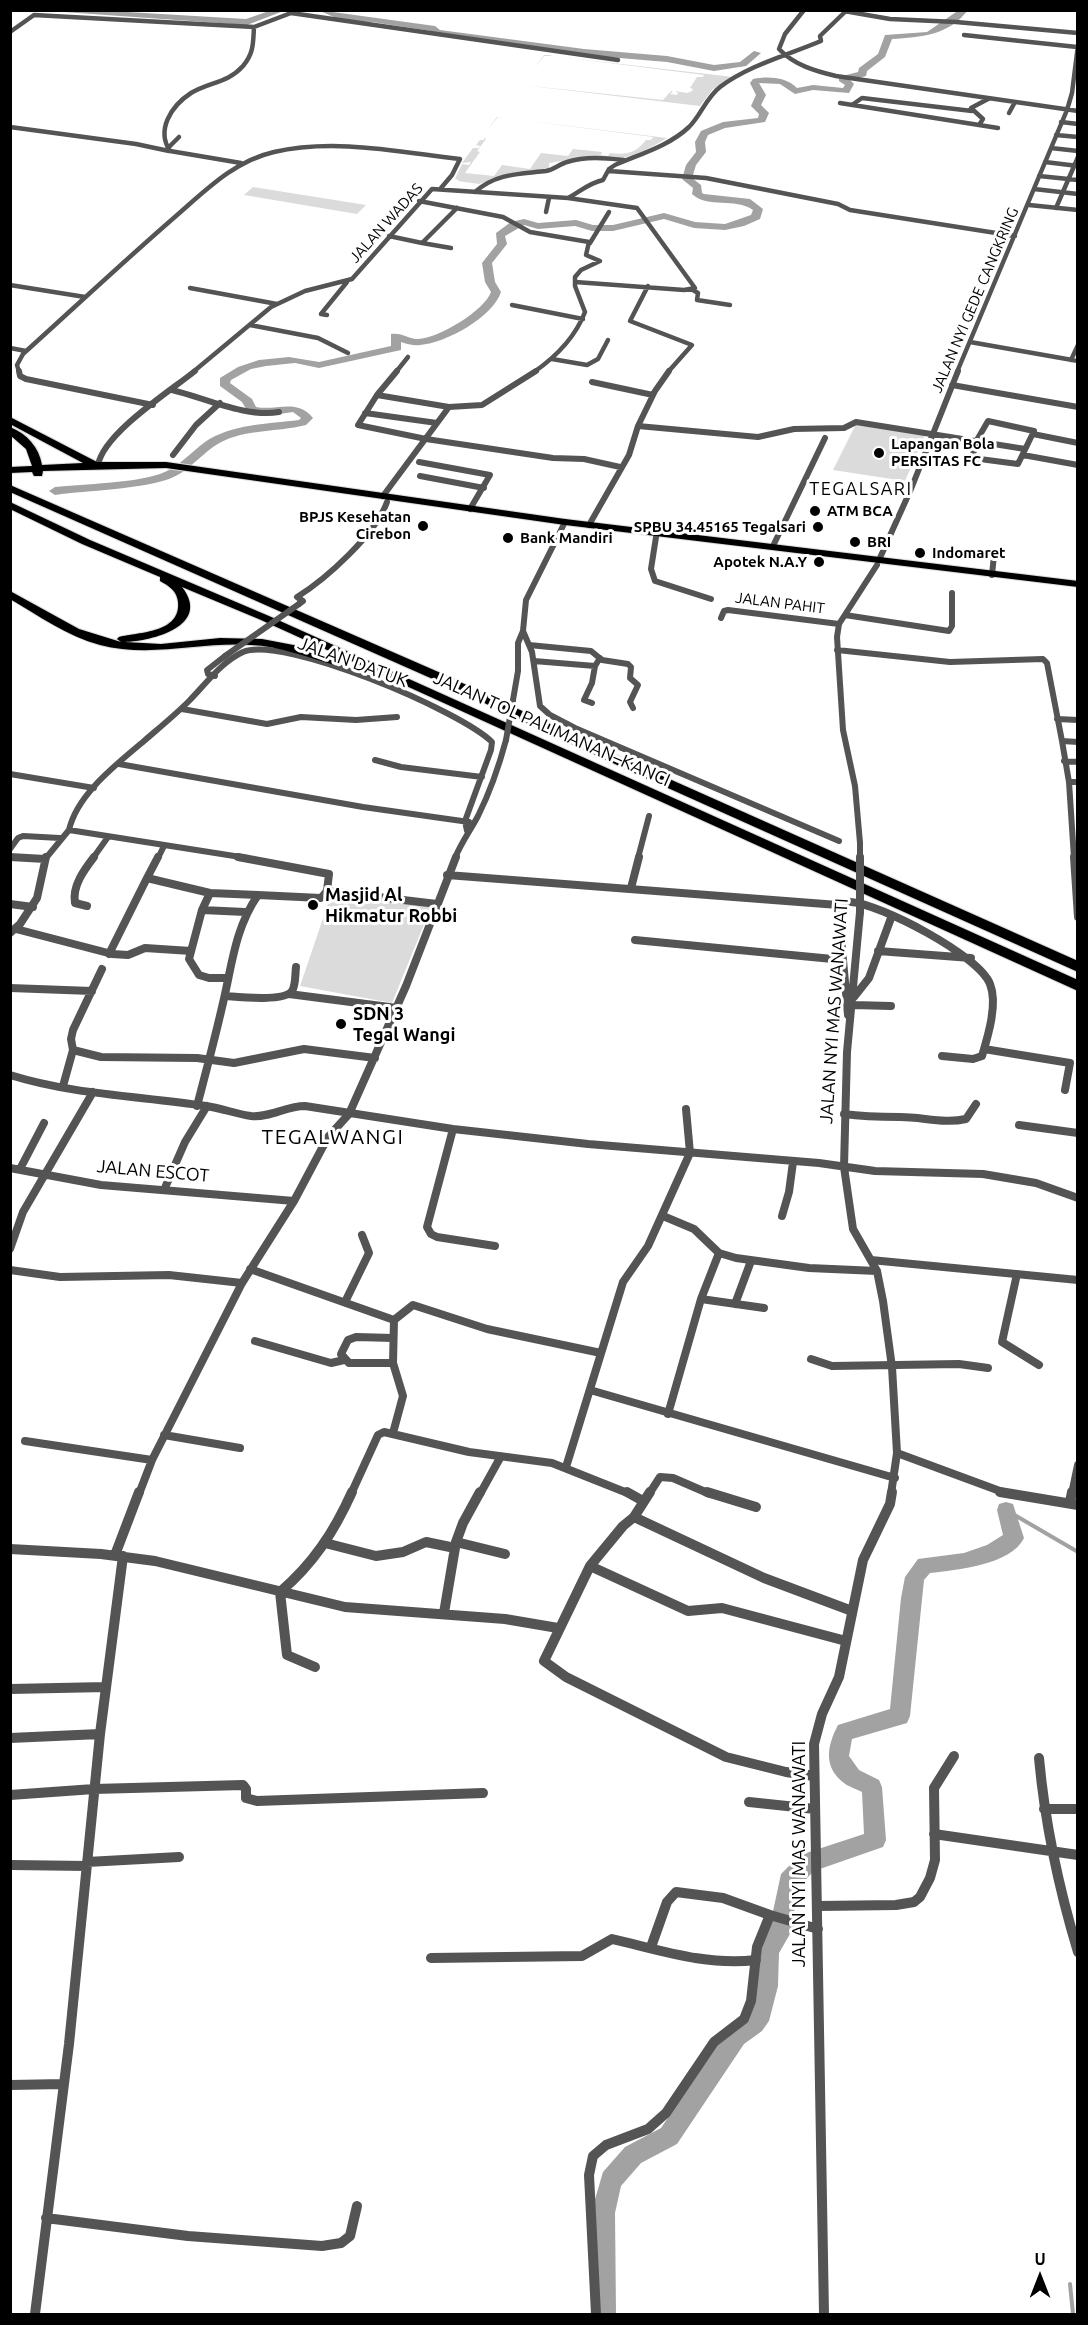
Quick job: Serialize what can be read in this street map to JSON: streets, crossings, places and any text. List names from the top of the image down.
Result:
{
  "streets": {
    "highway": ["JALAN TOL PALIMANAN–KANCI"],
    "street": [
      "JALAN WADAS",
      "JALAN NYI GEDE CANGKRING",
      "JALAN PAHIT",
      "JALAN DATUK",
      "JALAN NYI MAS WANAWATI",
      "JALAN ESCOT"
    ]
  },
  "crossings": [
    ["JALAN NYI GEDE CANGKRING", "JALAN NYI MAS WANAWATI"],
    ["JALAN PAHIT", "JALAN NYI MAS WANAWATI"]
  ],
  "districts": ["TEGALSARI", "TEGALWANGI"],
  "places": [
    "Lapangan Bola PERSITAS FC",
    "ATM BCA",
    "BPJS Kesehatan Cirebon",
    "SPBU 34.45165 Tegalsari",
    "Bank Mandiri",
    "BRI",
    "Indomaret",
    "Apotek N.A.Y",
    "Masjid Al Hikmatur Robbi",
    "SDN 3 Tegal Wangi"
  ],
  "north": "top"
}
